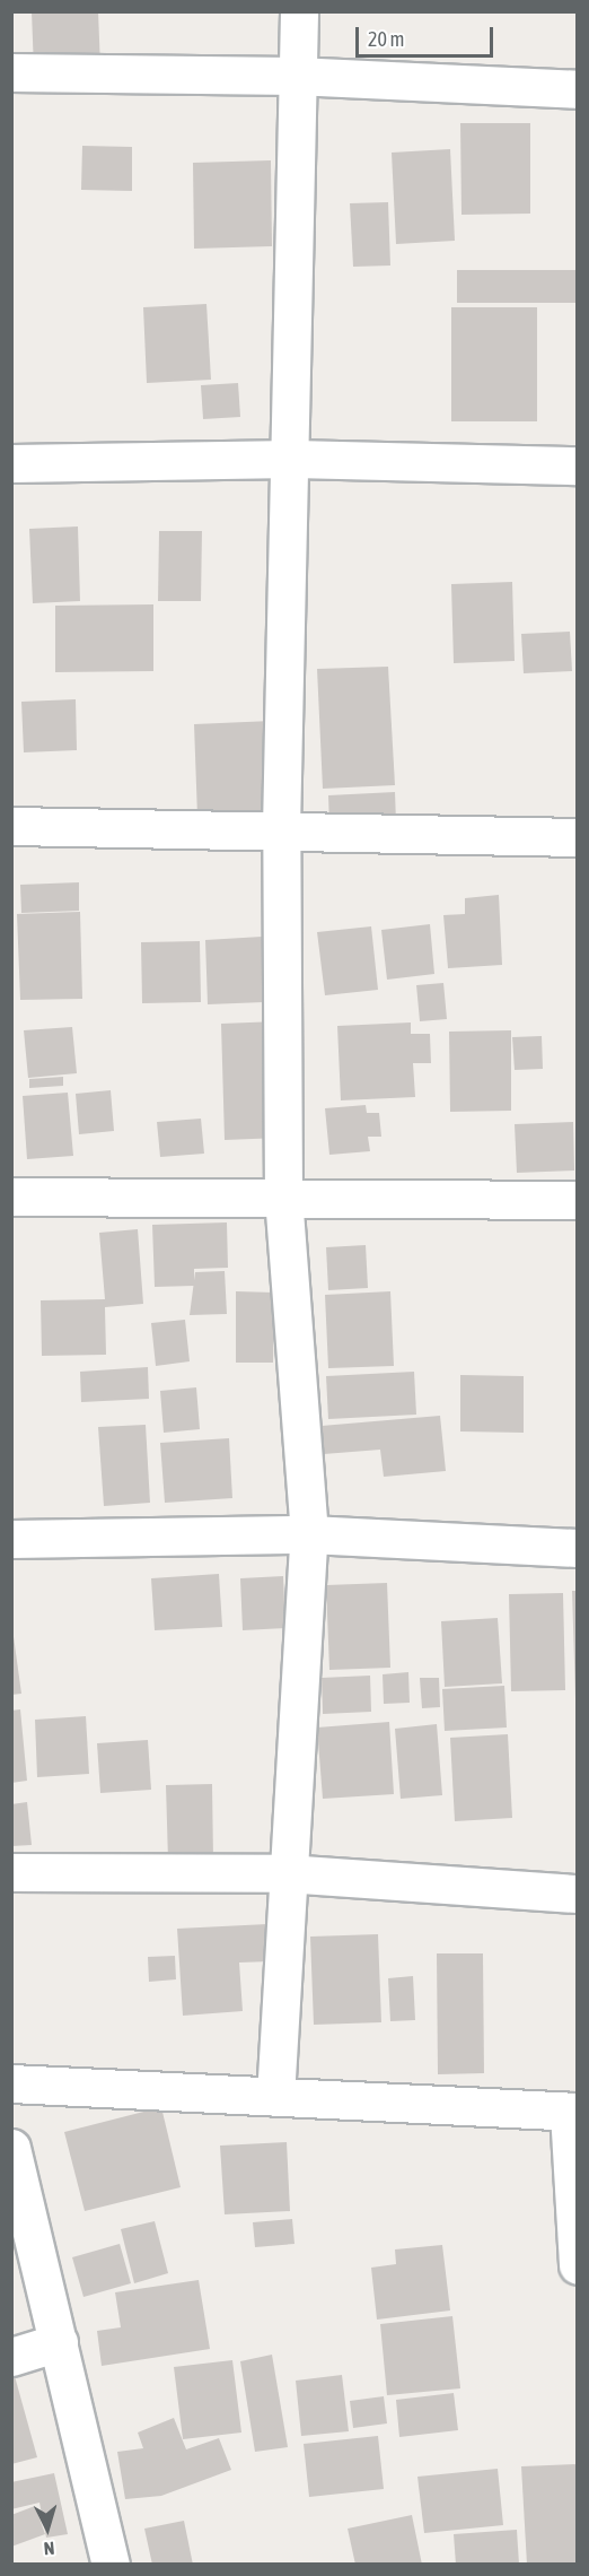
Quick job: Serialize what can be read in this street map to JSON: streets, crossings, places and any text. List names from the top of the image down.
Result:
{
  "scale_bar": "20 m",
  "north": "bottom"
}
